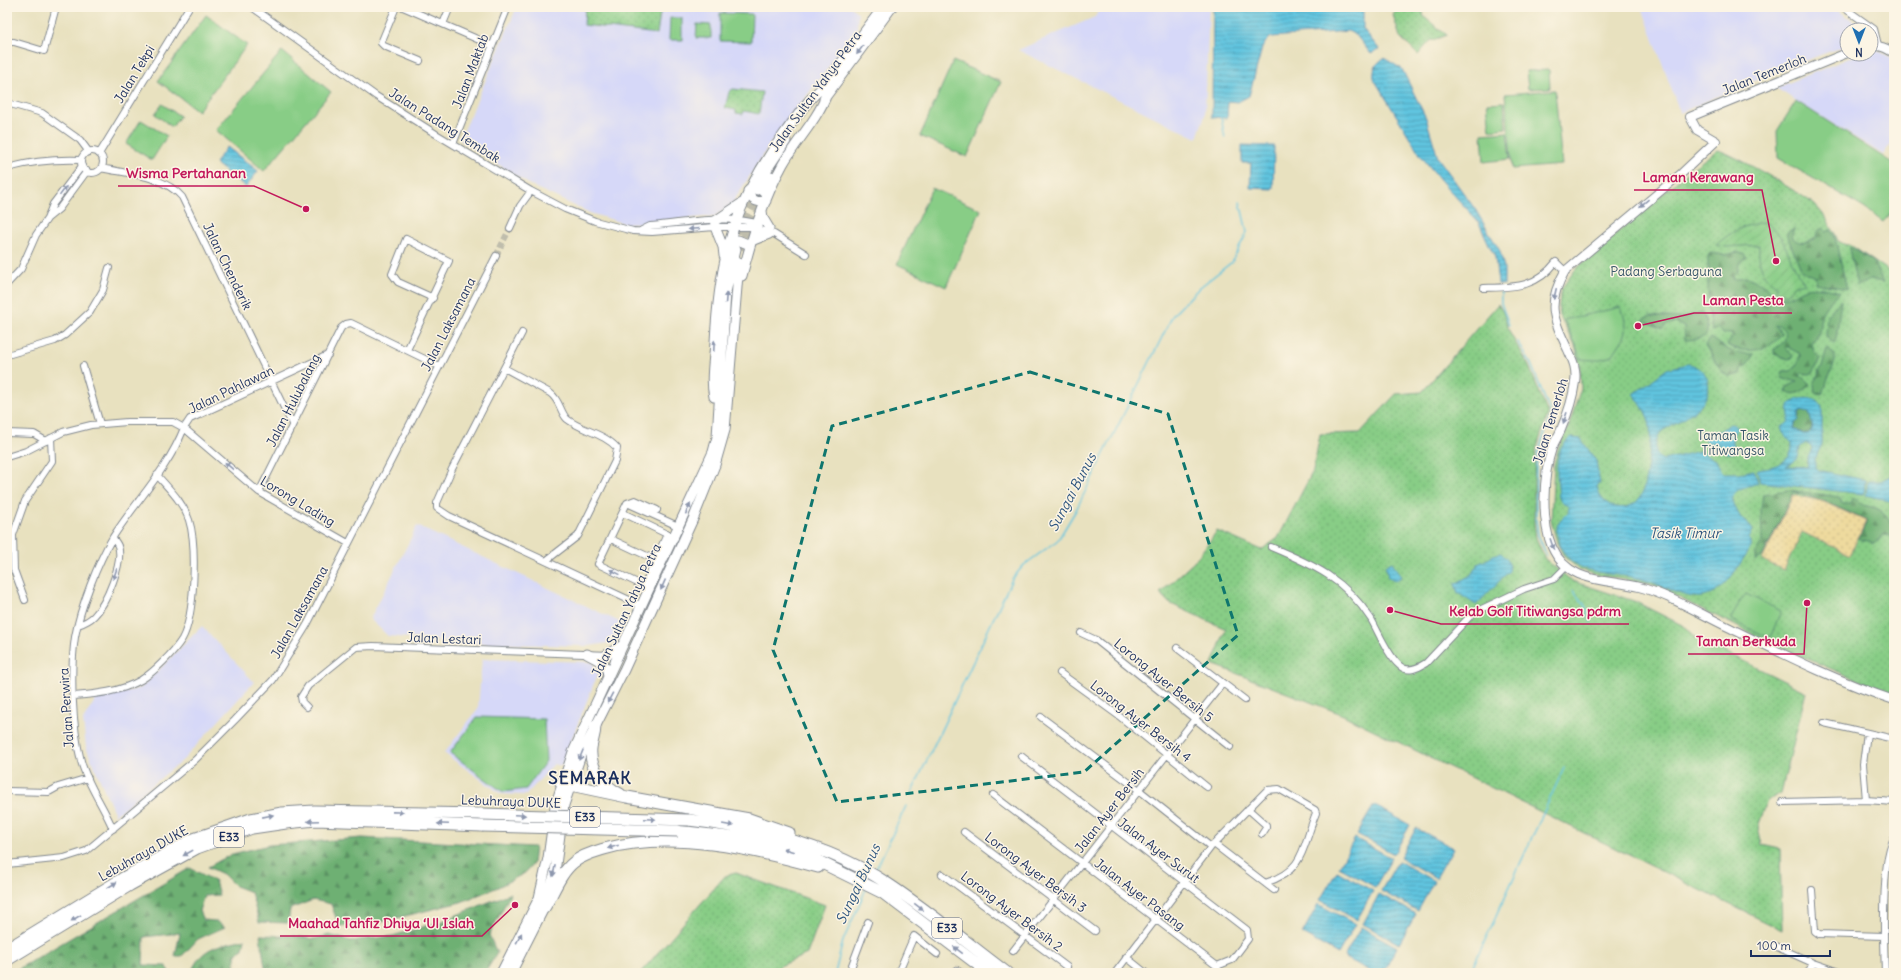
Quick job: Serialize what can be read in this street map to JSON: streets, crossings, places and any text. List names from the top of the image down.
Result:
{
  "streets": {
    "highway": ["Lebuhraya DUKE", "E33"],
    "main road": ["Jalan Sultan Yahya Petra"],
    "street": [
      "Jalan Maktab",
      "Jalan Tekpi",
      "Jalan Temerloh",
      "Jalan Padang Tembak",
      "Jalan Chenderik",
      "Jalan Laksamana",
      "Jalan Pahlawan",
      "Jalan Hulubalang",
      "Lorong Lading",
      "Jalan Lestari",
      "Lorong Ayer Bersih 5",
      "Jalan Perwira",
      "Lorong Ayer Bersih 4",
      "Jalan Ayer Bersih",
      "Jalan Ayer Surut",
      "Lorong Ayer Bersih 3",
      "Jalan Ayer Pasang",
      "Lorong Ayer Bersih 2"
    ]
  },
  "crossings": [
    ["Jalan Maktab", "Jalan Padang Tembak"],
    ["Jalan Tekpi", "Jalan Chenderik"],
    ["Jalan Sultan Yahya Petra", "Jalan Lestari"],
    ["Jalan Chenderik", "Jalan Pahlawan"],
    ["Jalan Chenderik", "Jalan Hulubalang"],
    ["Jalan Laksamana", "Lorong Lading"],
    ["Jalan Laksamana", "Jalan Perwira"],
    ["Jalan Pahlawan", "Jalan Hulubalang"],
    ["Jalan Pahlawan", "Lorong Lading"],
    ["Jalan Pahlawan", "Jalan Perwira"],
    ["Jalan Hulubalang", "Lorong Lading"],
    ["Lorong Lading", "Jalan Perwira"],
    ["Lorong Ayer Bersih 5", "Jalan Ayer Bersih"],
    ["Lorong Ayer Bersih 4", "Jalan Ayer Bersih"],
    ["Jalan Ayer Bersih", "Jalan Ayer Surut"],
    ["Jalan Ayer Bersih", "Lorong Ayer Bersih 3"],
    ["Jalan Ayer Bersih", "Jalan Ayer Pasang"],
    ["Jalan Ayer Bersih", "Lorong Ayer Bersih 2"],
    ["Jalan Ayer Surut", "Jalan Ayer Pasang"]
  ],
  "one_way": ["Jalan Temerloh", "Lorong Lading"],
  "districts": ["SEMARAK"],
  "water": ["Sungai Bunus", "Tasik Timur"],
  "parks": ["Padang Serbaguna", "Taman Tasik Titiwangsa"],
  "places": [
    "Wisma Pertahanan",
    "Laman Kerawang",
    "Laman Pesta",
    "Taman Berkuda",
    "Kelab Golf Titiwangsa pdrm",
    "Maahad Tahfiz Dhiya ‘Ul Islah"
  ],
  "scale_bar": "100 m",
  "north": "bottom"
}
